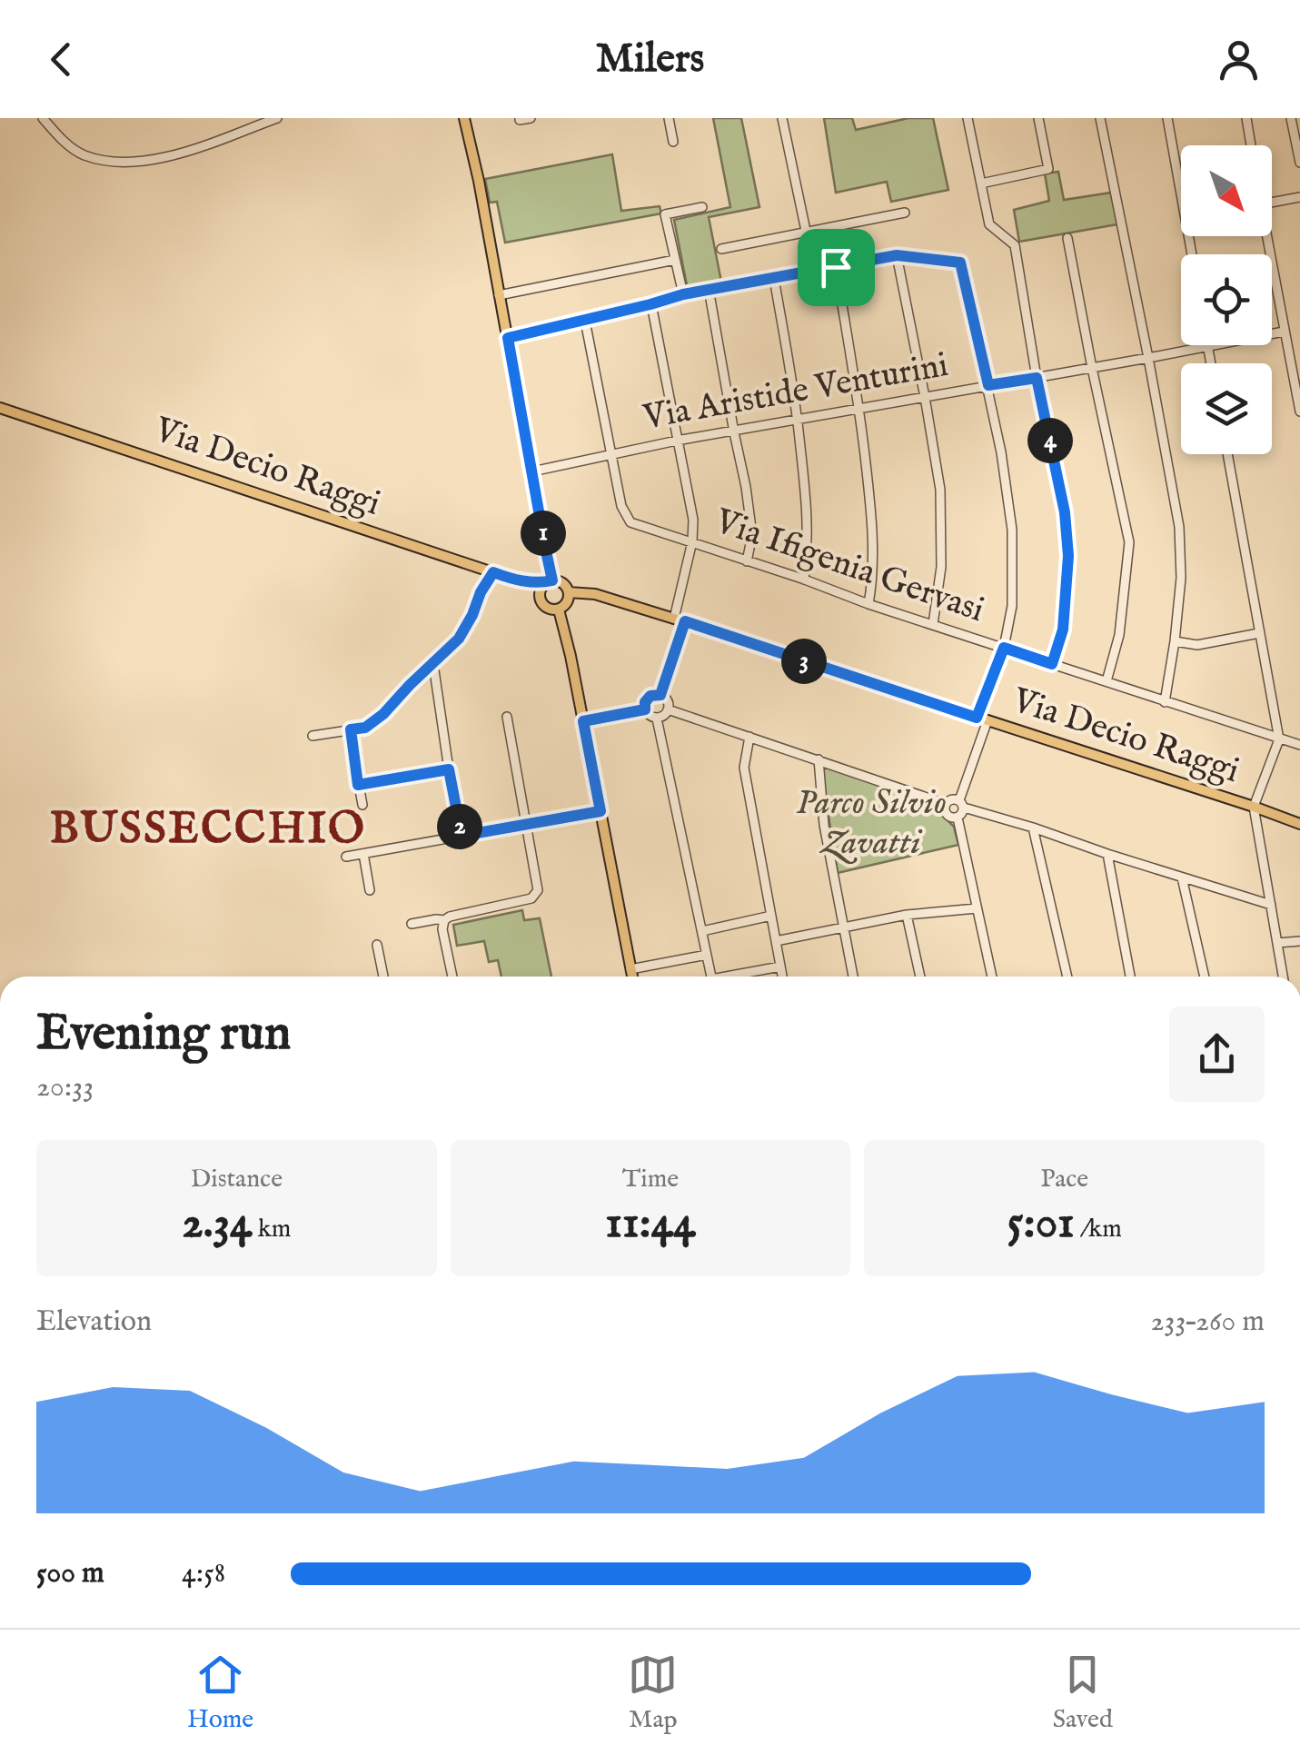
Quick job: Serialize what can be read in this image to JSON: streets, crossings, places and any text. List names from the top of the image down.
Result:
{
  "streets": {
    "main road": ["Via Decio Raggi"],
    "street": ["Via Aristide Venturini", "Via Ifigenia Gervasi"]
  },
  "crossings": [
    ["Via Aristide Venturini", "Via Ifigenia Gervasi"]
  ],
  "districts": ["BUSSECCHIO"],
  "parks": ["Parco Silvio Zavatti"],
  "north": "bottom right",
  "page": {
    "header": "Milers",
    "pins": [
      "4",
      "1",
      "3",
      "2"
    ],
    "heading": ["Evening run", "20:33"],
    "stats": [
      ["Distance", "2.34 km"],
      ["Time", "11:44"],
      ["Pace", "5:01 /km"]
    ],
    "chart": ["Elevation", "233–260 m"],
    "list": [
      {
        "name": "500 m",
        "note": "4:58"
      }
    ],
    "tabs": ["Home", "Map", "Saved"]
  }
}
